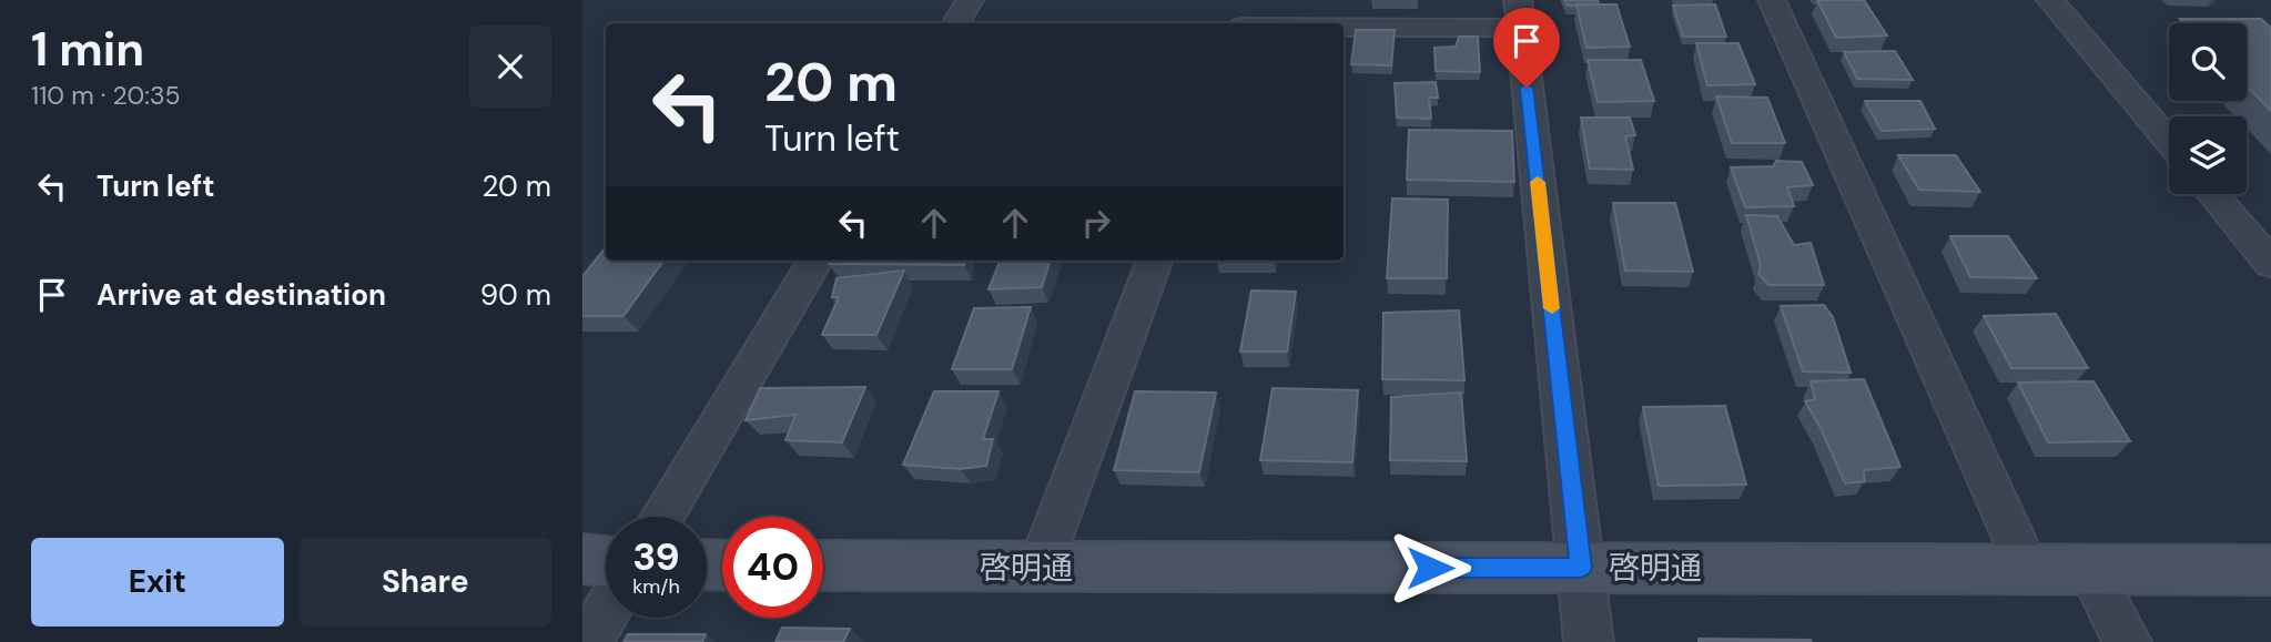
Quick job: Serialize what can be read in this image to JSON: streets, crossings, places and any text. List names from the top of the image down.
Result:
{
  "streets": {
    "street": ["啓明通"]
  },
  "page": {
    "heading": ["1 min", "110 m · 20:35"],
    "turn": ["20 m", "Turn left"],
    "list": [
      {
        "name": "Turn left",
        "value": "20 m"
      },
      {
        "name": "Arrive at destination",
        "value": "90 m"
      }
    ],
    "speed": "39 km/h",
    "limit": "40",
    "buttons": ["Exit", "Share"]
  }
}
